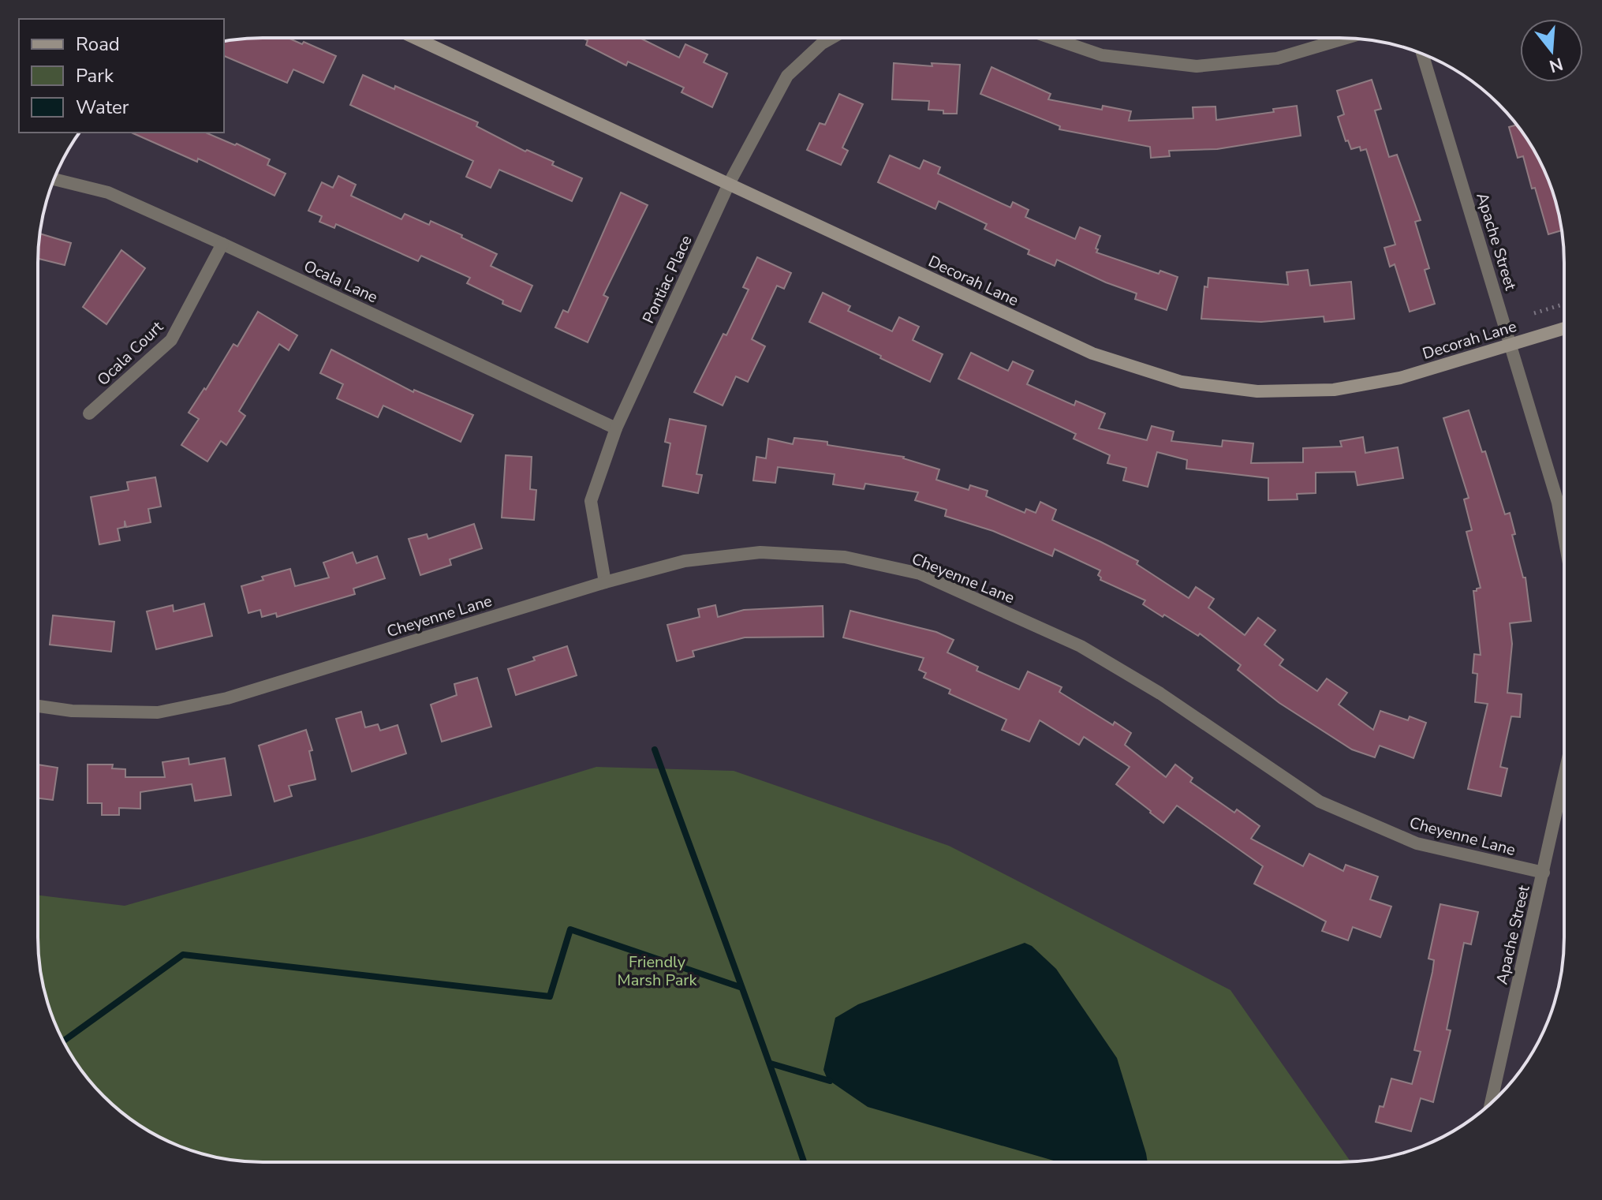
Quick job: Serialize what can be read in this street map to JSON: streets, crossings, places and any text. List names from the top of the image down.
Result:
{
  "streets": {
    "street": [
      "Apache Street",
      "Pontiac Place",
      "Decorah Lane",
      "Ocala Lane",
      "Ocala Court",
      "Cheyenne Lane"
    ]
  },
  "crossings": [
    ["Apache Street", "Decorah Lane"],
    ["Apache Street", "Cheyenne Lane"],
    ["Pontiac Place", "Decorah Lane"],
    ["Pontiac Place", "Ocala Lane"],
    ["Pontiac Place", "Cheyenne Lane"],
    ["Ocala Lane", "Ocala Court"]
  ],
  "parks": ["Friendly Marsh Park"],
  "legend": ["Road", "Park", "Water"],
  "north": "bottom"
}
